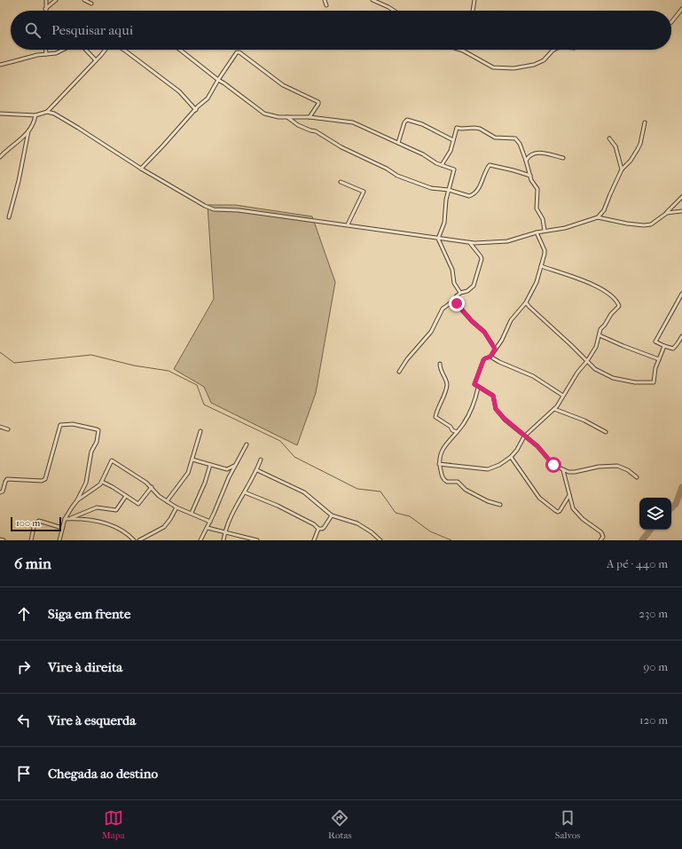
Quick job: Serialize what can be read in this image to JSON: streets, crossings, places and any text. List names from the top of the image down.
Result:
{
  "scale_bar": "100 m",
  "page": {
    "search": "Pesquisar aqui",
    "scale": "100 m",
    "heading": ["6 min", "A pé · 440 m"],
    "list": [
      ["Siga em frente", "230 m"],
      ["Vire à direita", "90 m"],
      ["Vire à esquerda", "120 m"],
      "Chegada ao destino"
    ],
    "nav": ["Mapa", "Rotas", "Salvos"]
  }
}
